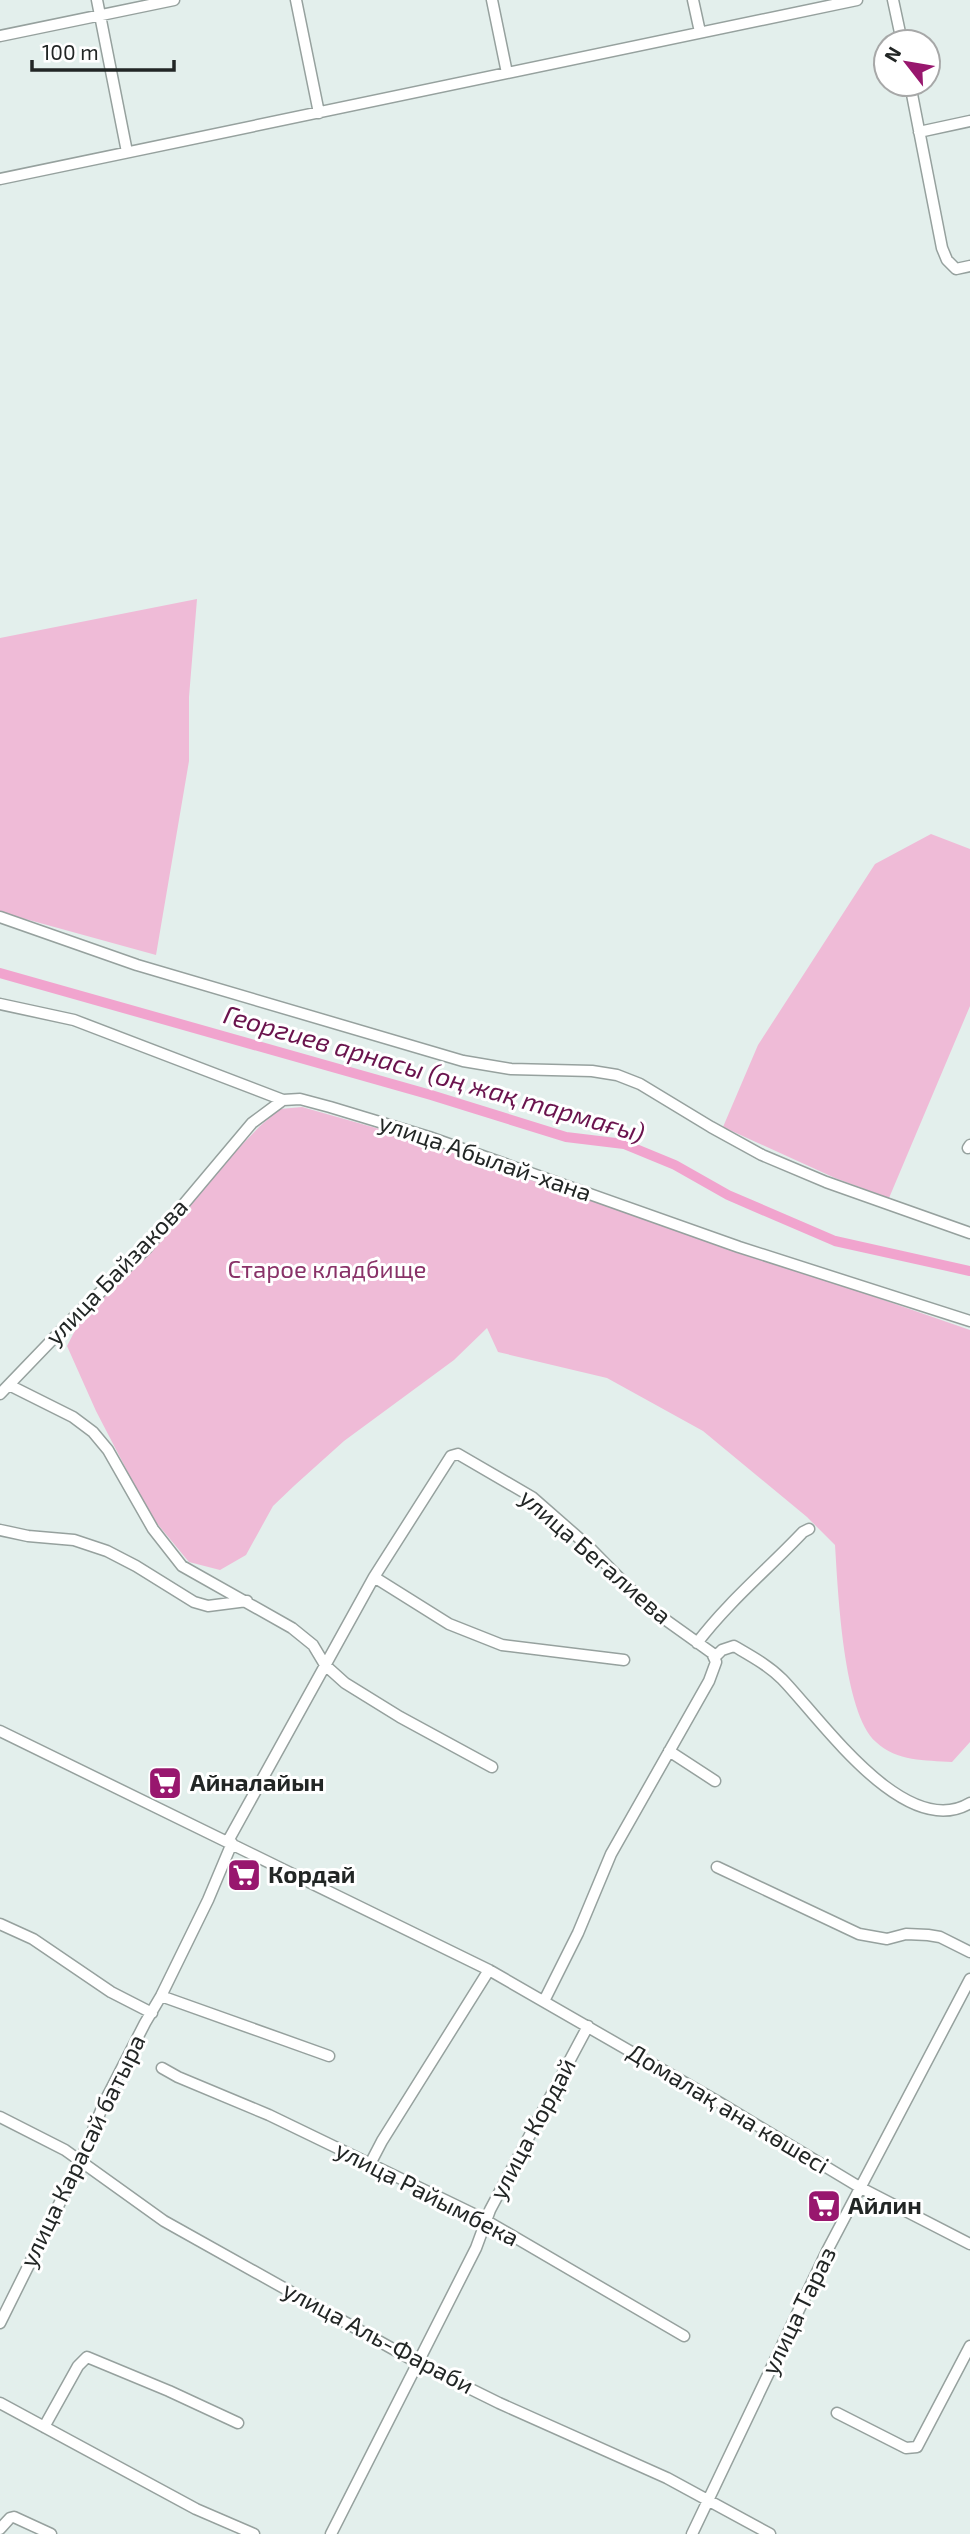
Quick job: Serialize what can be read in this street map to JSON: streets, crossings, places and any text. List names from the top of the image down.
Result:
{
  "streets": {
    "street": [
      "улица Абылай-хана",
      "улица Байзакова",
      "улица Бегалиева",
      "Домалақ ана көшесі",
      "улица Кордай",
      "улица Карасай батыра",
      "улица Райымбека",
      "улица Тараз",
      "улица Аль-Фараби"
    ]
  },
  "crossings": [
    ["улица Абылай-хана", "улица Байзакова"],
    ["улица Бегалиева", "улица Карасай батыра"],
    ["Домалақ ана көшесі", "улица Кордай"],
    ["Домалақ ана көшесі", "улица Карасай батыра"],
    ["Домалақ ана көшесі", "улица Тараз"],
    ["улица Кордай", "улица Райымбека"],
    ["улица Кордай", "улица Аль-Фараби"],
    ["улица Карасай батыра", "улица Аль-Фараби"],
    ["улица Тараз", "улица Аль-Фараби"]
  ],
  "water": ["Георгиев арнасы (оң жақ тармағы)"],
  "parks": ["Старое кладбище"],
  "places": {
    "supermarket": ["Айналайын", "Кордай", "Айлин"]
  },
  "scale_bar": "100 m",
  "north": "top left"
}
